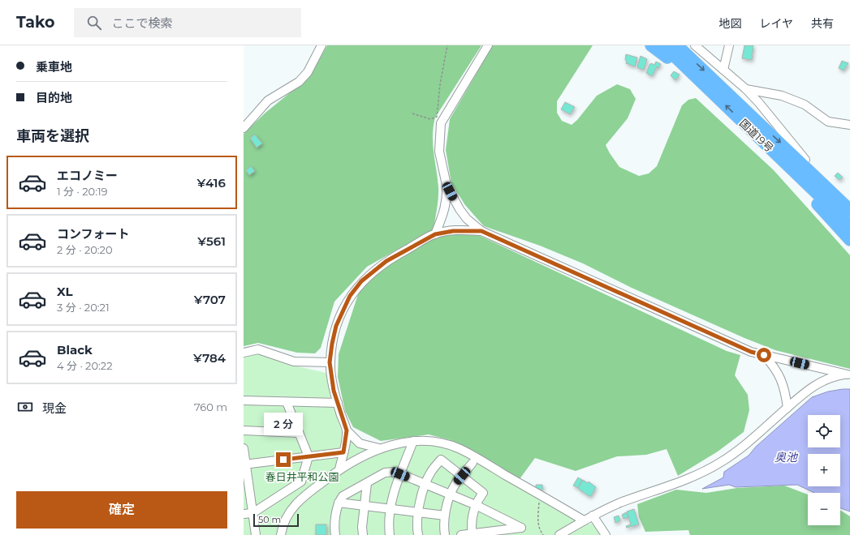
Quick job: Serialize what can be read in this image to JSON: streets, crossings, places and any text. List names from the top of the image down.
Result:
{
  "streets": {
    "highway": ["国道19号"]
  },
  "water": ["奥池"],
  "parks": ["春日井平和公園"],
  "scale_bar": "50 m",
  "page": {
    "header": "Tako",
    "search": "ここで検索",
    "nav": ["地図", "レイヤ", "共有"],
    "banner": ["乗車地", "目的地"],
    "heading": "車両を選択",
    "list": [
      {
        "name": "エコノミー",
        "note": "1 分 · 20:19",
        "value": "¥416"
      },
      {
        "name": "コンフォート",
        "note": "2 分 · 20:20",
        "value": "¥561"
      },
      {
        "name": "XL",
        "note": "3 分 · 20:21",
        "value": "¥707"
      },
      {
        "name": "Black",
        "note": "4 分 · 20:22",
        "value": "¥784"
      }
    ],
    "pay": ["現金", "760 m"],
    "bubble": "2 分",
    "map_buttons": ["+", "−"],
    "buttons": "確定",
    "scale": "50 m"
  }
}
